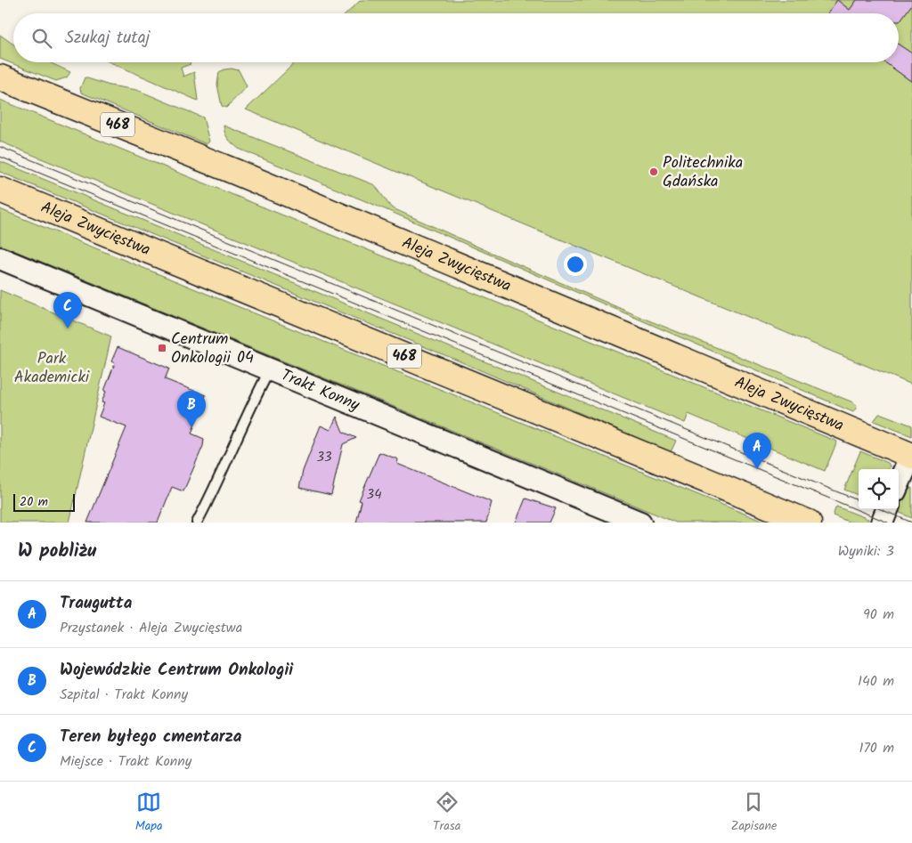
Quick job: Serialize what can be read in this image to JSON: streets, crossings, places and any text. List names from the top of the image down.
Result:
{
  "streets": {
    "main road": ["468", "Aleja Zwycięstwa"],
    "street": ["Trakt Konny"]
  },
  "parks": ["Park Akademicki"],
  "places": {
    "other": ["Politechnika Gdańska"],
    "transit": ["Centrum Onkologii 04"]
  },
  "house_numbers": ["33", "34"],
  "scale_bar": "20 m",
  "page": {
    "search": "Szukaj tutaj",
    "pins": ["C", "B", "A"],
    "scale": "20 m",
    "heading": ["W pobliżu", "Wyniki: 3"],
    "list": [
      {
        "mark": "A",
        "name": "Traugutta",
        "note": "Przystanek · Aleja Zwycięstwa",
        "value": "90 m"
      },
      {
        "mark": "B",
        "name": "Wojewódzkie Centrum Onkologii",
        "note": "Szpital · Trakt Konny",
        "value": "140 m"
      },
      {
        "mark": "C",
        "name": "Teren byłego cmentarza",
        "note": "Miejsce · Trakt Konny",
        "value": "170 m"
      }
    ],
    "nav": ["Mapa", "Trasa", "Zapisane"]
  }
}
